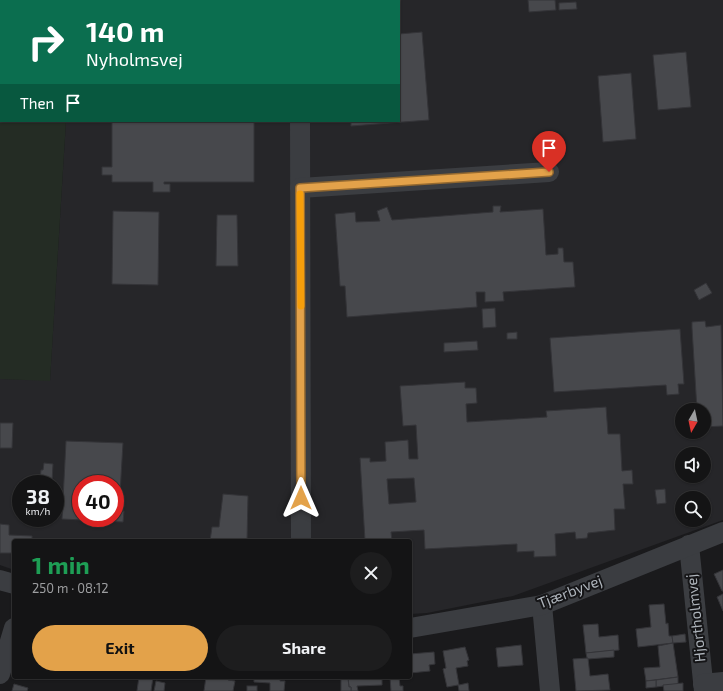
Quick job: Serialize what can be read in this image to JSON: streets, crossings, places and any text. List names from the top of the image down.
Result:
{
  "streets": {
    "street": ["Tjærbyvej", "Hjortholmvej"]
  },
  "crossings": [
    ["Tjærbyvej", "Hjortholmvej"]
  ],
  "north": "bottom",
  "page": {
    "turn": ["140 m", "Nyholmsvej"],
    "then": "Then",
    "speed": "38 km/h",
    "limit": "40",
    "heading": ["1 min", "250 m · 08:12"],
    "buttons": ["Exit", "Share"]
  }
}
